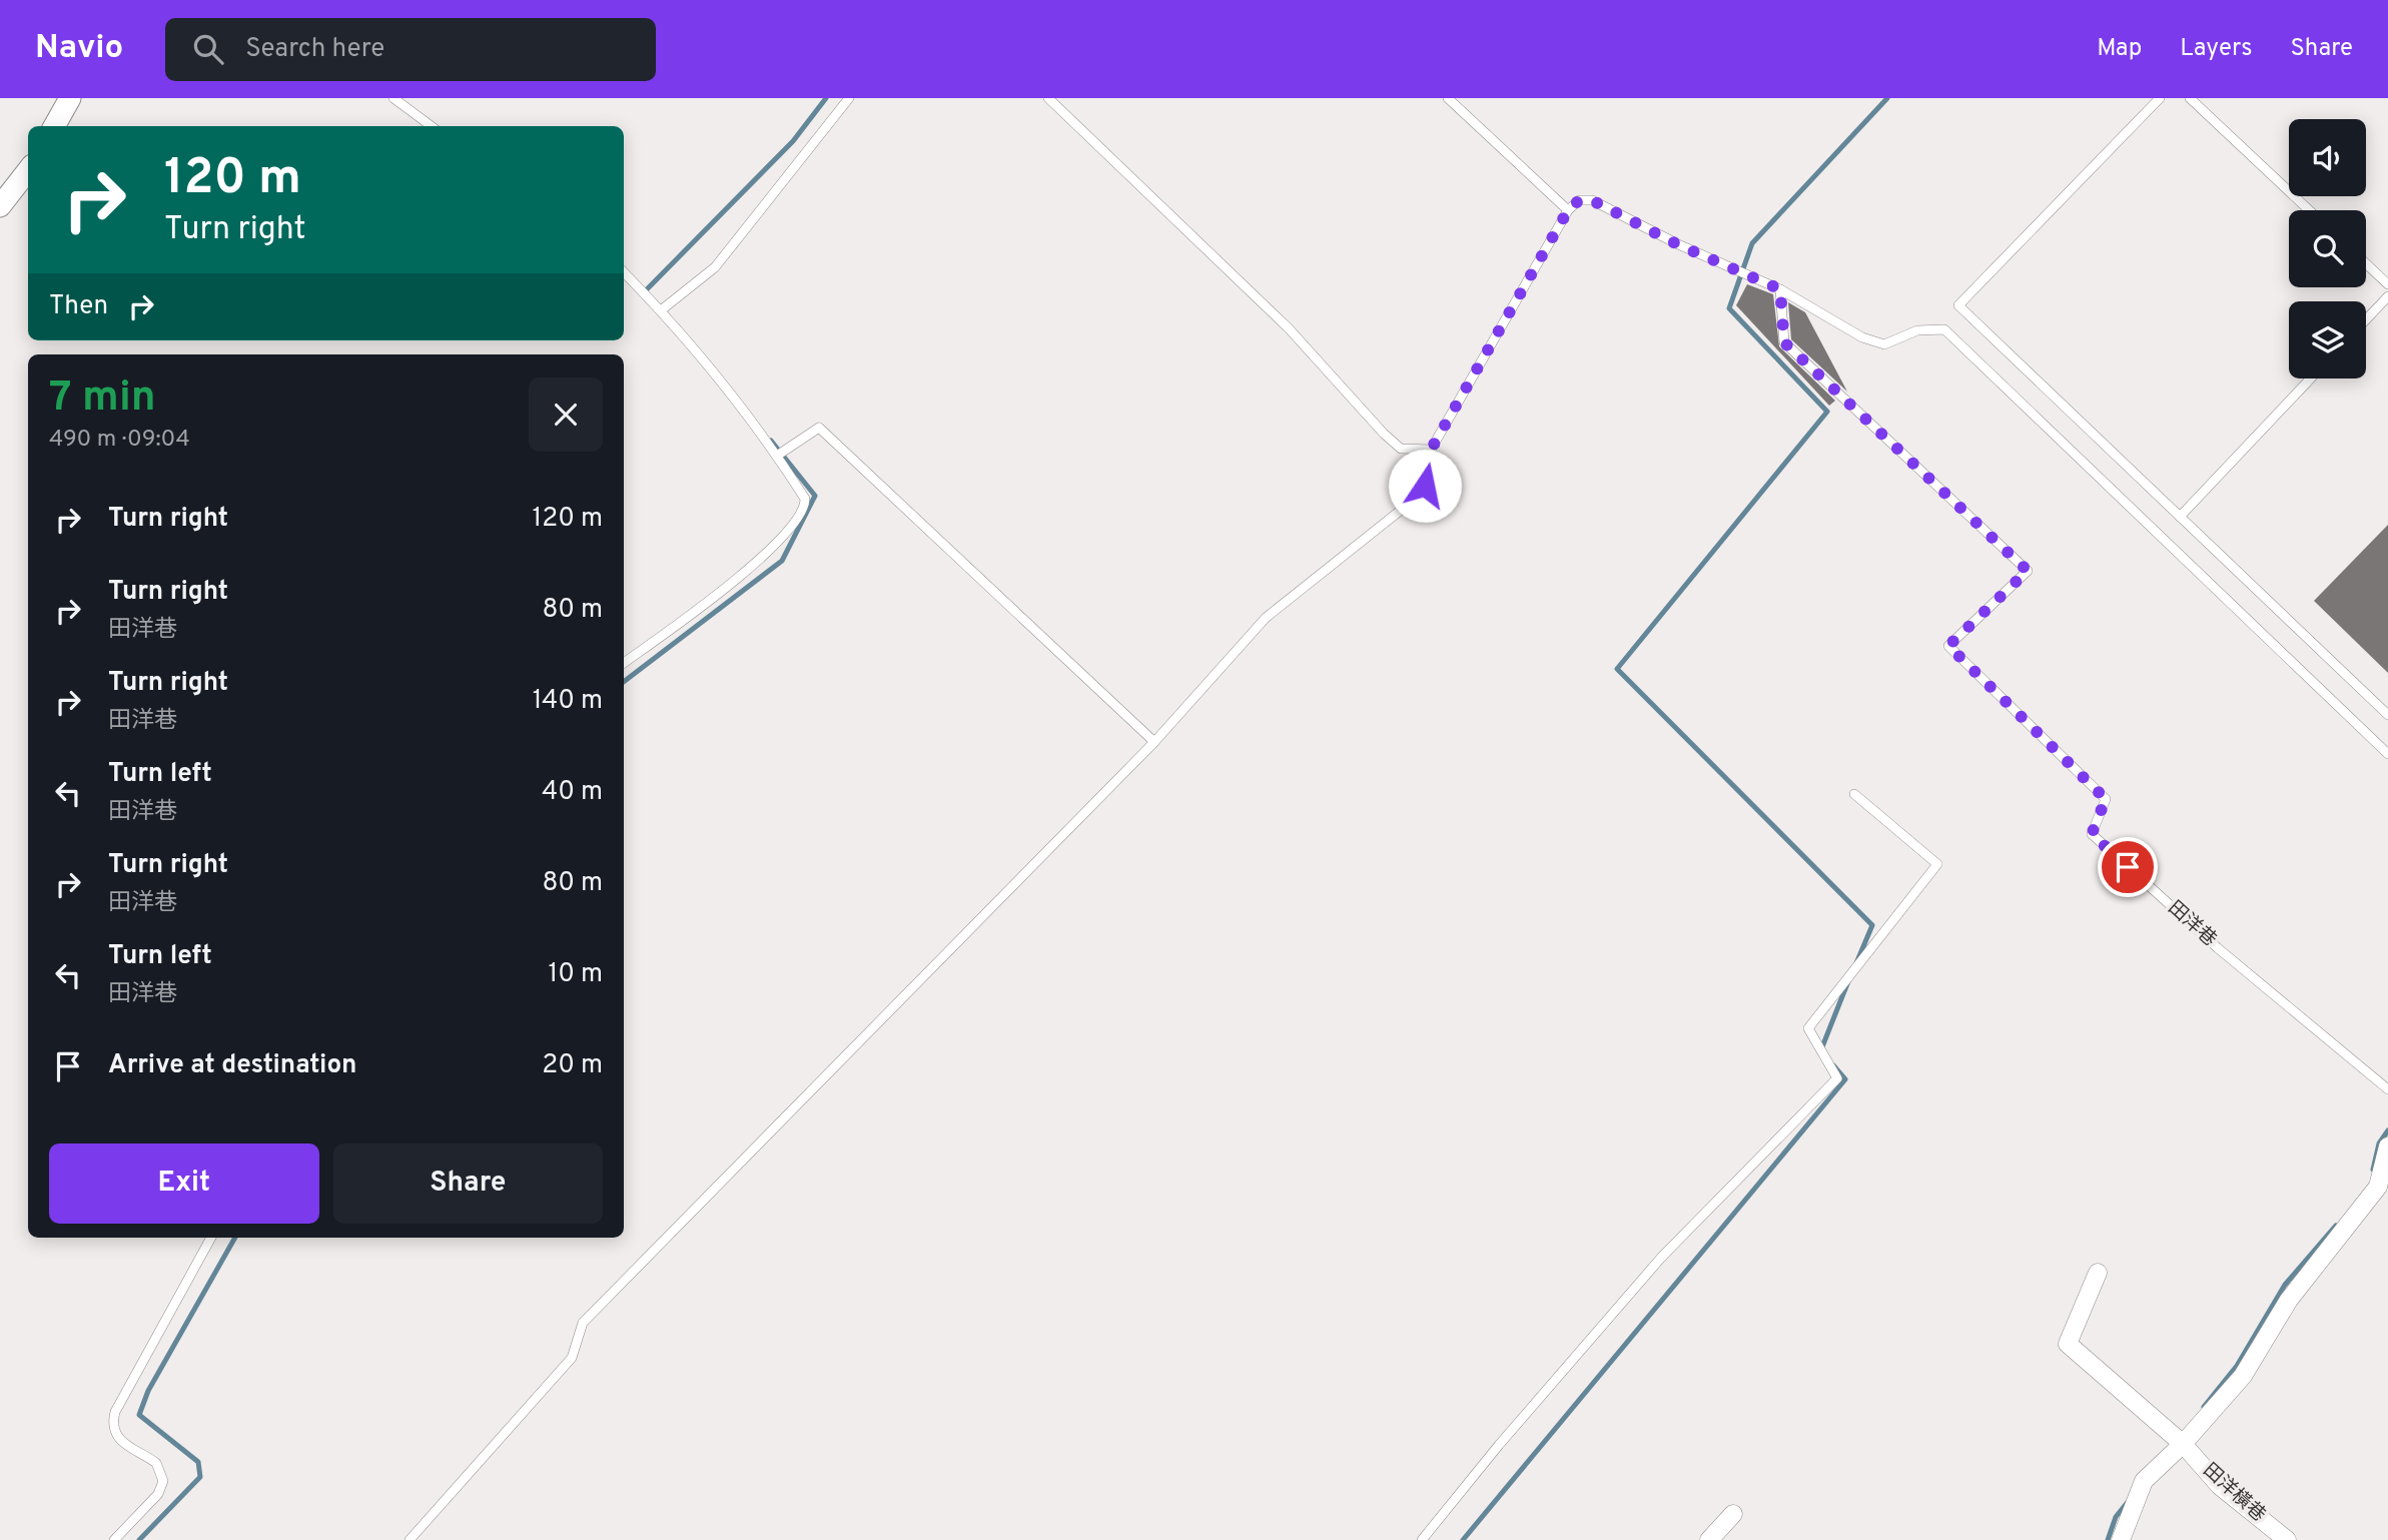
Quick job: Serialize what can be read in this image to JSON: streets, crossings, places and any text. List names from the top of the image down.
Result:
{
  "streets": {
    "street": ["田洋橫巷"],
    "lane": ["田洋巷"]
  },
  "page": {
    "header": "Navio",
    "search": "Search here",
    "nav": ["Map", "Layers", "Share"],
    "turn": ["120 m", "Turn right"],
    "then": "Then",
    "heading": ["7 min", "490 m · 09:04"],
    "list": [
      {
        "name": "Turn right",
        "value": "120 m"
      },
      {
        "name": "Turn right",
        "note": "田洋巷",
        "value": "80 m"
      },
      {
        "name": "Turn right",
        "note": "田洋巷",
        "value": "140 m"
      },
      {
        "name": "Turn left",
        "note": "田洋巷",
        "value": "40 m"
      },
      {
        "name": "Turn right",
        "note": "田洋巷",
        "value": "80 m"
      },
      {
        "name": "Turn left",
        "note": "田洋巷",
        "value": "10 m"
      },
      {
        "name": "Arrive at destination",
        "value": "20 m"
      }
    ],
    "buttons": ["Exit", "Share"]
  }
}
